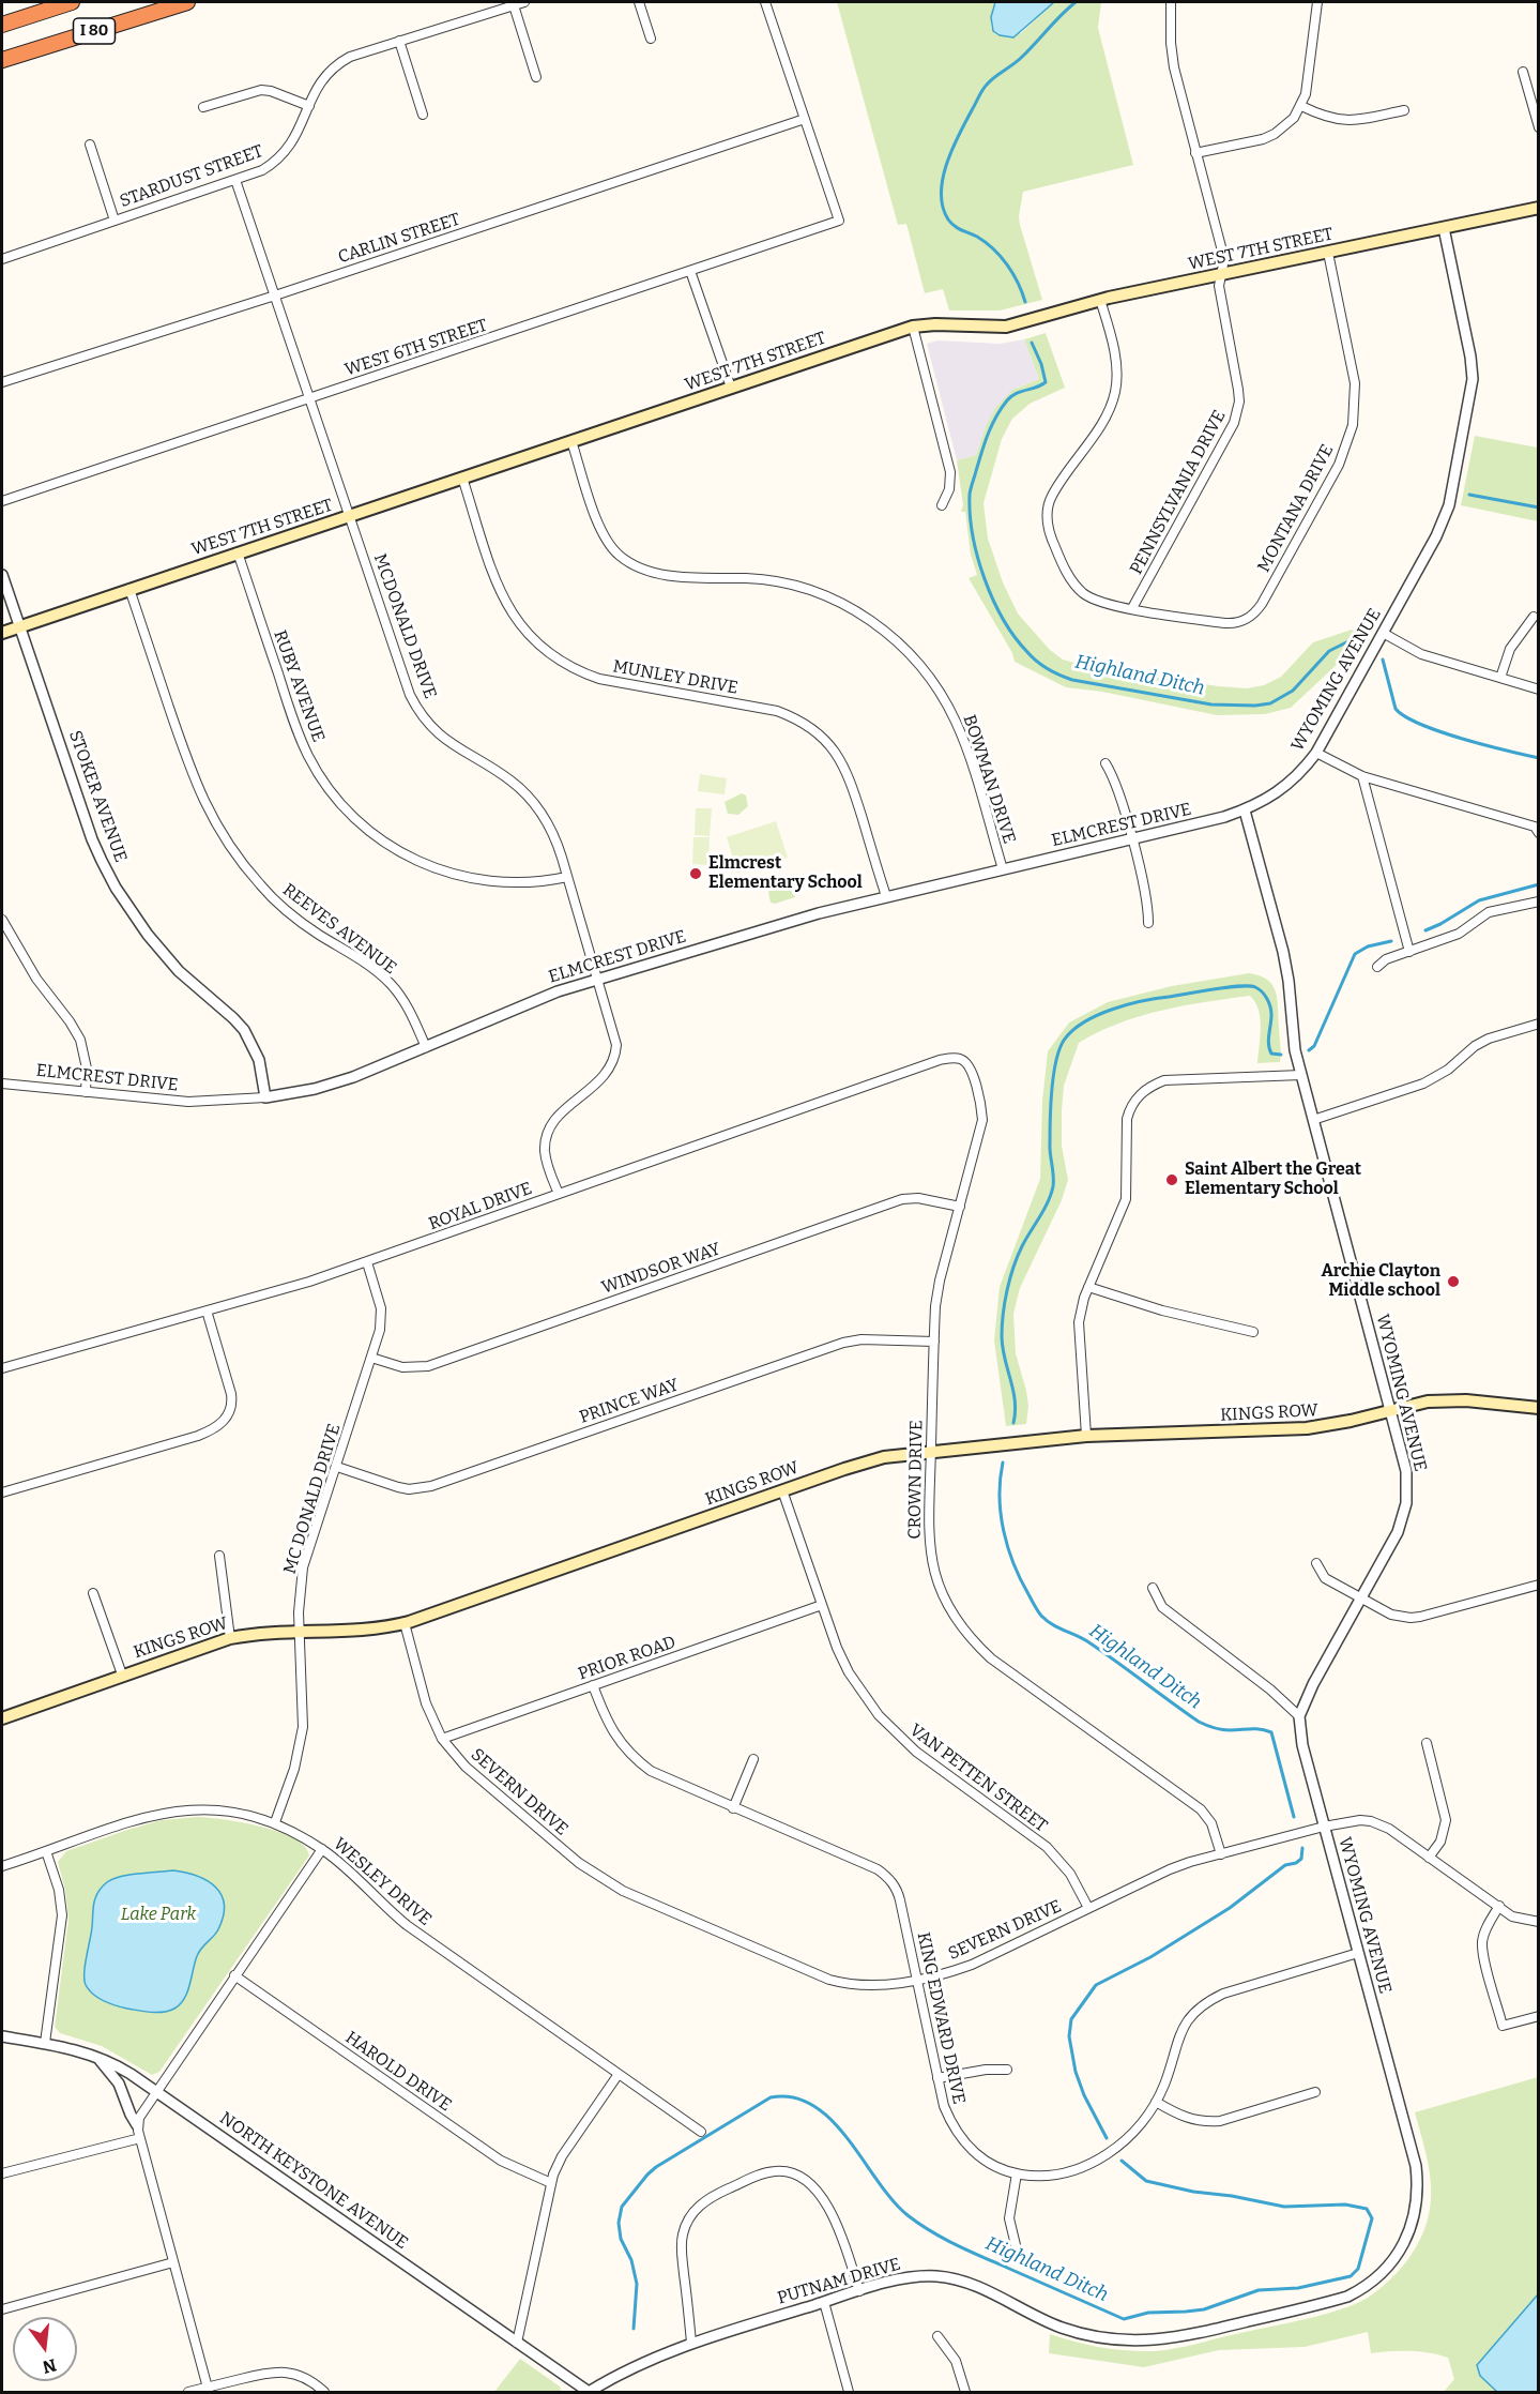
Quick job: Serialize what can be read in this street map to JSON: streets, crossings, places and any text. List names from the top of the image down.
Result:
{
  "streets": {
    "highway": ["I 80"],
    "main road": ["WEST 7TH STREET", "KINGS ROW"],
    "street": [
      "STARDUST STREET",
      "CARLIN STREET",
      "WEST 6TH STREET",
      "PENNSYLVANIA DRIVE",
      "MONTANA DRIVE",
      "MCDONALD DRIVE",
      "MUNLEY DRIVE",
      "WYOMING AVENUE",
      "RUBY AVENUE",
      "BOWMAN DRIVE",
      "STOKER AVENUE",
      "ELMCREST DRIVE",
      "REEVES AVENUE",
      "ROYAL DRIVE",
      "WINDSOR WAY",
      "PRINCE WAY",
      "CROWN DRIVE",
      "MC DONALD DRIVE",
      "PRIOR ROAD",
      "VAN PETTEN STREET",
      "SEVERN DRIVE",
      "WESLEY DRIVE",
      "KING EDWARD DRIVE",
      "HAROLD DRIVE",
      "NORTH KEYSTONE AVENUE",
      "PUTNAM DRIVE"
    ]
  },
  "crossings": [
    ["STARDUST STREET", "MCDONALD DRIVE"],
    ["CARLIN STREET", "WEST 6TH STREET"],
    ["CARLIN STREET", "MCDONALD DRIVE"],
    ["WEST 7TH STREET", "PENNSYLVANIA DRIVE"],
    ["WEST 7TH STREET", "MONTANA DRIVE"],
    ["WEST 7TH STREET", "MCDONALD DRIVE"],
    ["WEST 7TH STREET", "MUNLEY DRIVE"],
    ["WEST 7TH STREET", "WYOMING AVENUE"],
    ["WEST 7TH STREET", "RUBY AVENUE"],
    ["WEST 7TH STREET", "BOWMAN DRIVE"],
    ["WEST 7TH STREET", "STOKER AVENUE"],
    ["WEST 7TH STREET", "REEVES AVENUE"],
    ["WEST 6TH STREET", "MCDONALD DRIVE"],
    ["PENNSYLVANIA DRIVE", "MONTANA DRIVE"],
    ["MCDONALD DRIVE", "RUBY AVENUE"],
    ["MCDONALD DRIVE", "ELMCREST DRIVE"],
    ["MCDONALD DRIVE", "ROYAL DRIVE"],
    ["MUNLEY DRIVE", "ELMCREST DRIVE"],
    ["WYOMING AVENUE", "ELMCREST DRIVE"],
    ["WYOMING AVENUE", "KINGS ROW"],
    ["WYOMING AVENUE", "SEVERN DRIVE"],
    ["WYOMING AVENUE", "KING EDWARD DRIVE"],
    ["WYOMING AVENUE", "PUTNAM DRIVE"],
    ["BOWMAN DRIVE", "ELMCREST DRIVE"],
    ["STOKER AVENUE", "ELMCREST DRIVE"],
    ["ELMCREST DRIVE", "REEVES AVENUE"],
    ["ROYAL DRIVE", "CROWN DRIVE"],
    ["ROYAL DRIVE", "MC DONALD DRIVE"],
    ["WINDSOR WAY", "CROWN DRIVE"],
    ["WINDSOR WAY", "MC DONALD DRIVE"],
    ["PRINCE WAY", "CROWN DRIVE"],
    ["PRINCE WAY", "MC DONALD DRIVE"],
    ["KINGS ROW", "CROWN DRIVE"],
    ["KINGS ROW", "MC DONALD DRIVE"],
    ["KINGS ROW", "VAN PETTEN STREET"],
    ["KINGS ROW", "SEVERN DRIVE"],
    ["CROWN DRIVE", "SEVERN DRIVE"],
    ["MC DONALD DRIVE", "WESLEY DRIVE"],
    ["PRIOR ROAD", "VAN PETTEN STREET"],
    ["PRIOR ROAD", "SEVERN DRIVE"],
    ["PRIOR ROAD", "KING EDWARD DRIVE"],
    ["VAN PETTEN STREET", "SEVERN DRIVE"],
    ["SEVERN DRIVE", "KING EDWARD DRIVE"],
    ["NORTH KEYSTONE AVENUE", "PUTNAM DRIVE"]
  ],
  "water": ["Highland Ditch"],
  "parks": ["Lake Park"],
  "places": ["Elmcrest Elementary School", "Saint Albert the Great Elementary School", "Archie Clayton Middle school"],
  "north": "bottom"
}
